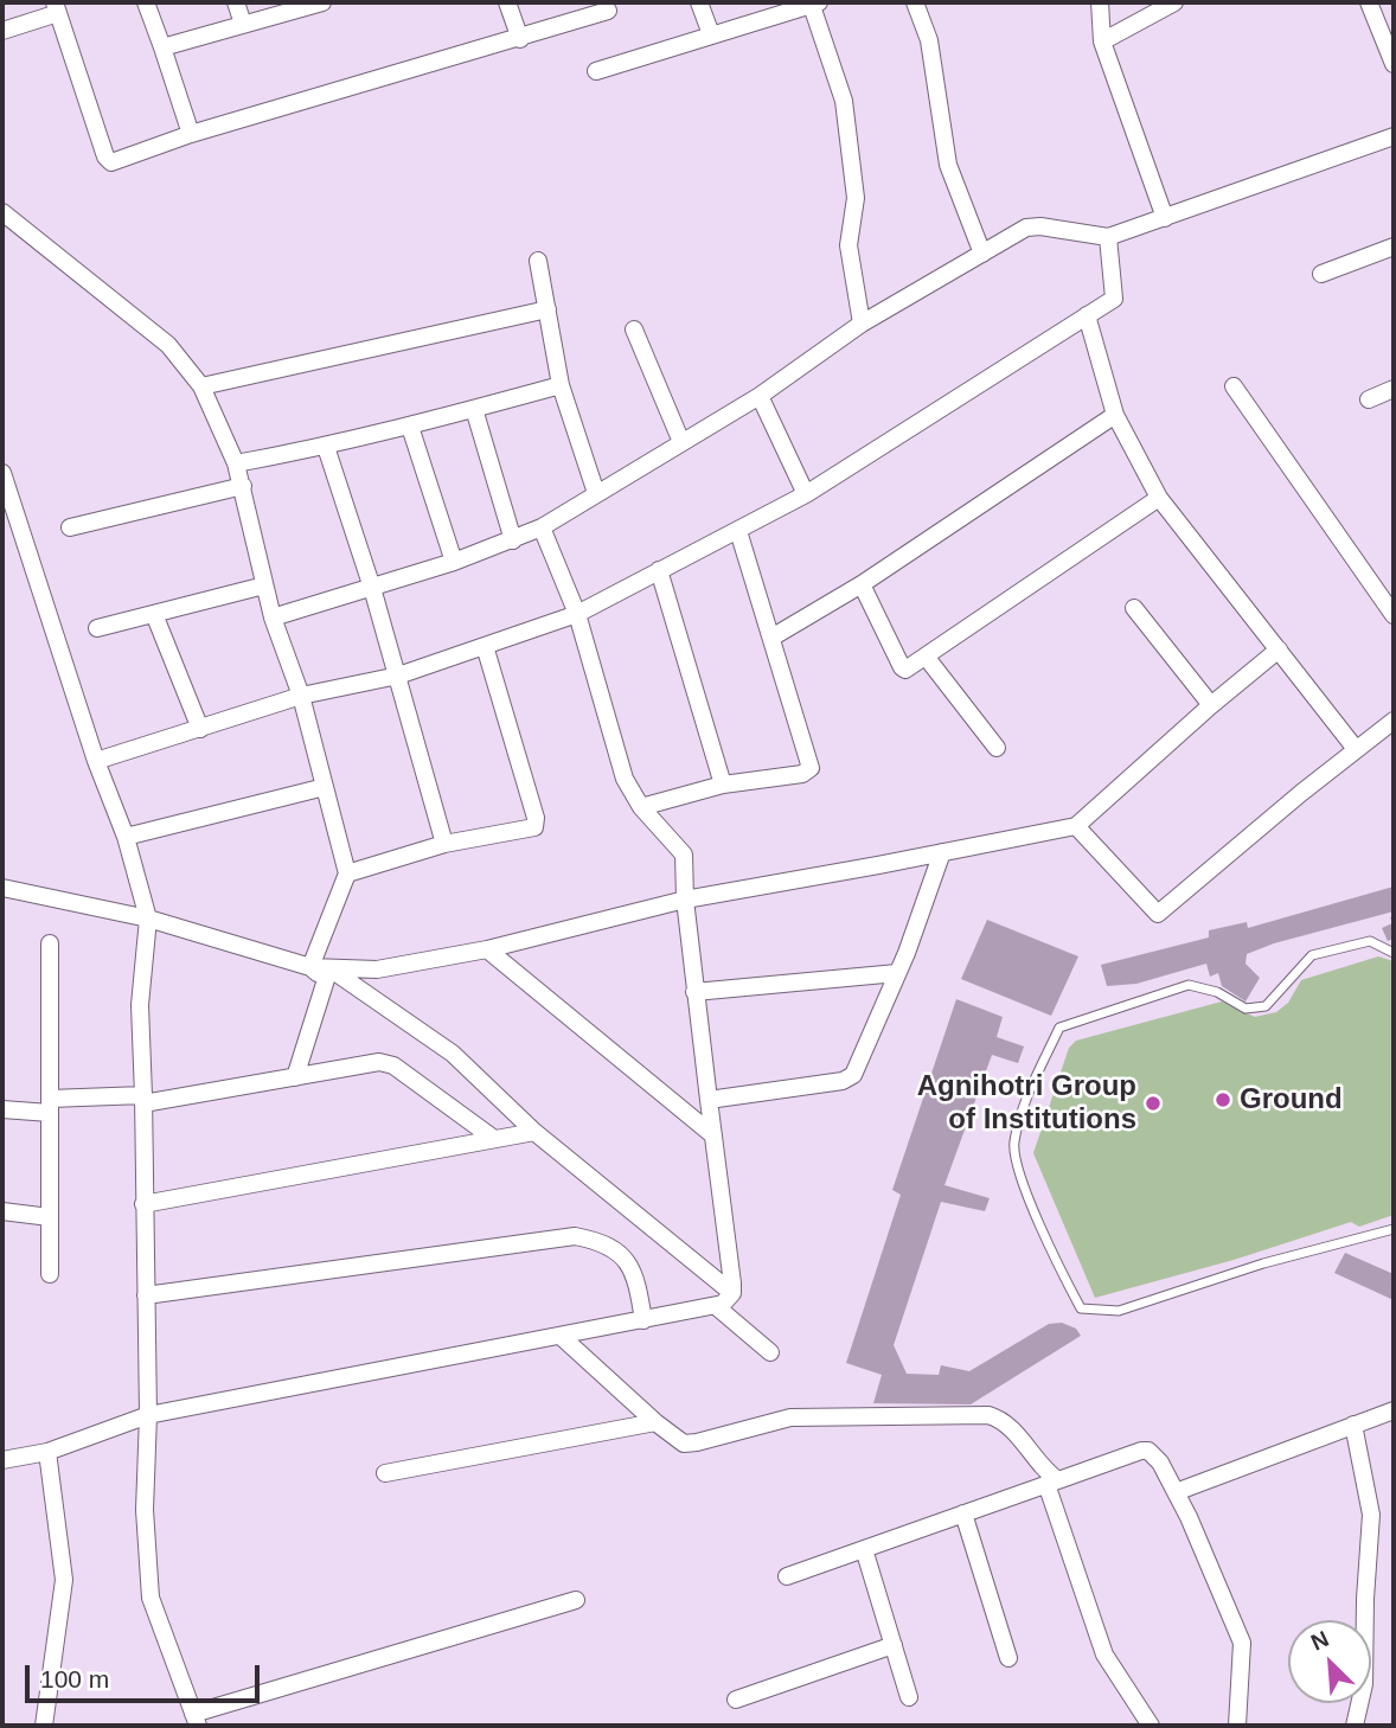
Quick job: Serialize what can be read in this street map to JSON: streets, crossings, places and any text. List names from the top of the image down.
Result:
{
  "places": ["Ground", "Agnihotri Group of Institutions"],
  "scale_bar": "100 m",
  "north": "top left"
}
